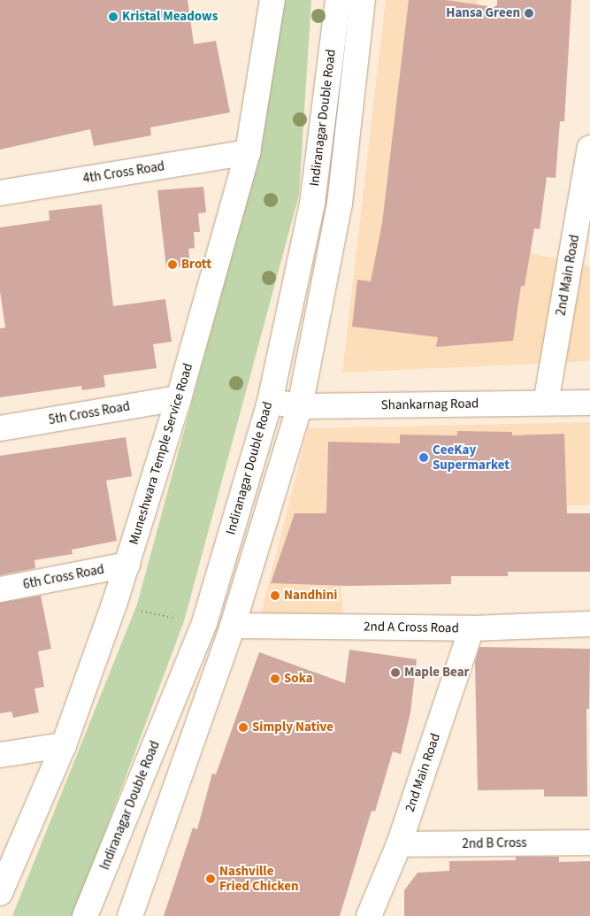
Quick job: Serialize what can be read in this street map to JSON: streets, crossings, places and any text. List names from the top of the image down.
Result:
{
  "streets": {
    "street": [
      "Indiranagar Double Road",
      "4th Cross Road",
      "2nd Main Road",
      "Shankarnag Road",
      "5th Cross Road",
      "Muneshwara Temple Service Road",
      "6th Cross Road",
      "2nd A Cross Road",
      "2nd B Cross"
    ]
  },
  "crossings": [
    ["Indiranagar Double Road", "Shankarnag Road"],
    ["Indiranagar Double Road", "2nd A Cross Road"],
    ["4th Cross Road", "Muneshwara Temple Service Road"],
    ["2nd Main Road", "Shankarnag Road"],
    ["2nd Main Road", "2nd A Cross Road"],
    ["2nd Main Road", "2nd B Cross"],
    ["5th Cross Road", "Muneshwara Temple Service Road"],
    ["Muneshwara Temple Service Road", "6th Cross Road"]
  ],
  "places": [
    "Hansa Green",
    "Kristal Meadows",
    "Brott",
    "CeeKay Supermarket",
    "Nandhini",
    "Maple Bear",
    "Soka",
    "Simply Native",
    "Nashville Fried Chicken"
  ]
}
